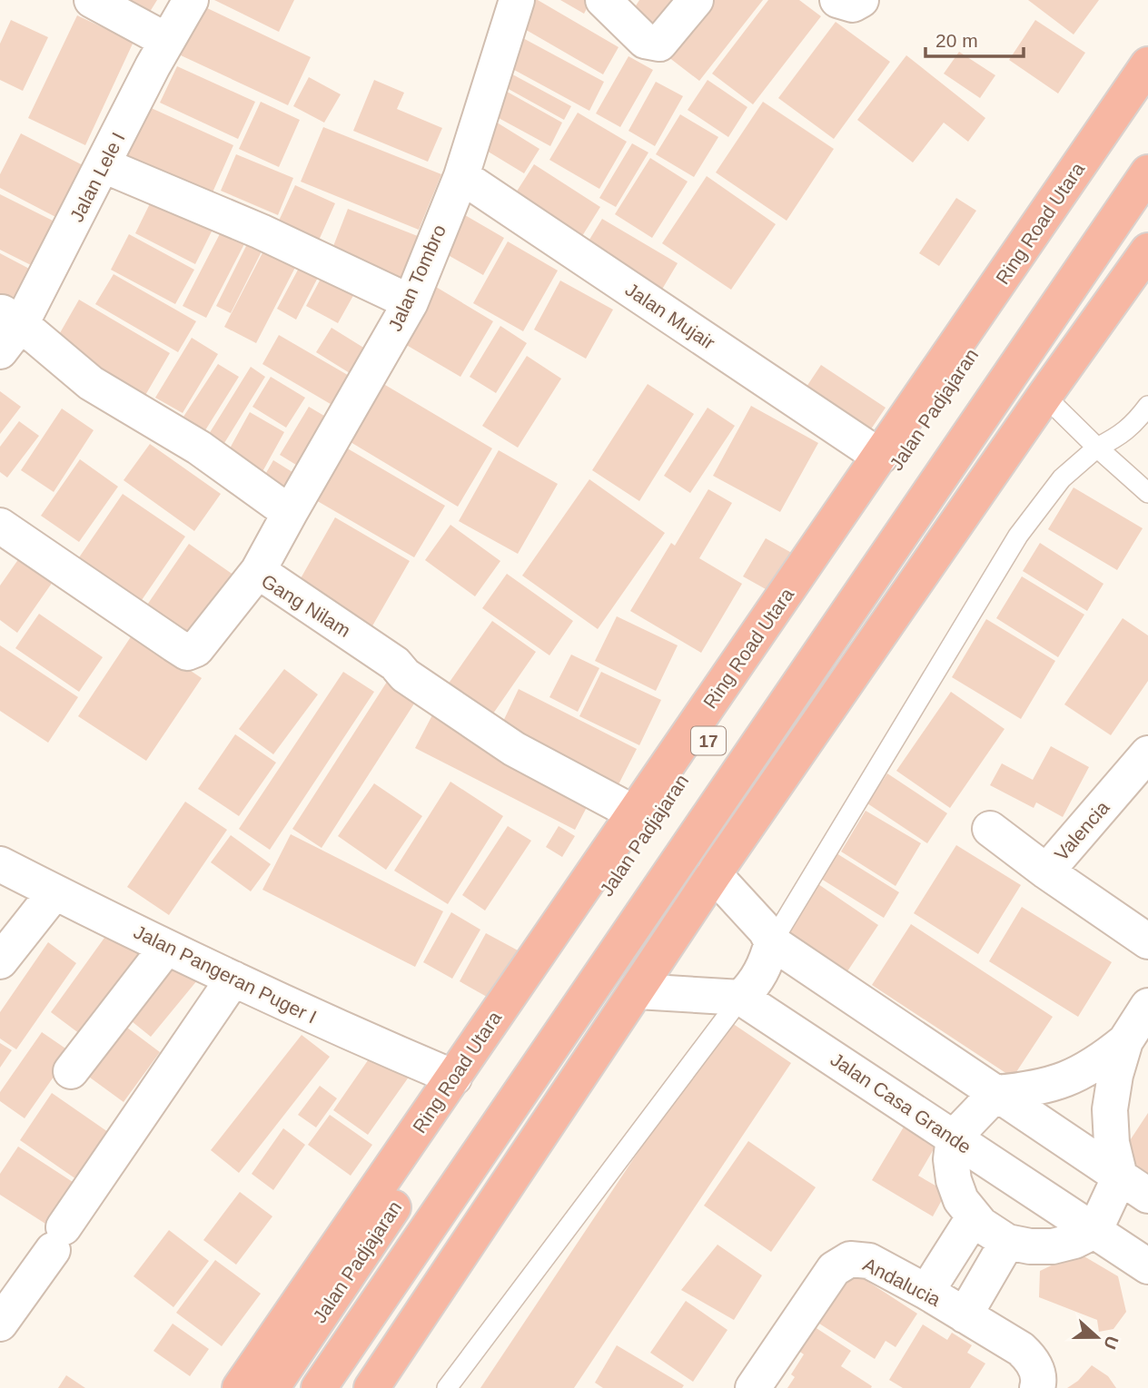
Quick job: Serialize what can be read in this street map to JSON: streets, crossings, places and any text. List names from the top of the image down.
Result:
{
  "streets": {
    "highway": ["Ring Road Utara", "Jalan Padjajaran", "17"],
    "street": [
      "Jalan Lele I",
      "Jalan Tombro",
      "Jalan Mujair",
      "Gang Nilam",
      "Valencia",
      "Jalan Pangeran Puger I",
      "Jalan Casa Grande",
      "Andalucia"
    ]
  },
  "crossings": [
    ["Ring Road Utara", "Jalan Mujair"],
    ["Ring Road Utara", "Jalan Padjajaran"],
    ["Ring Road Utara", "Gang Nilam"],
    ["Ring Road Utara", "Jalan Pangeran Puger I"],
    ["Jalan Tombro", "Jalan Mujair"],
    ["Jalan Tombro", "Gang Nilam"]
  ],
  "scale_bar": "20 m",
  "north": "right"
}
